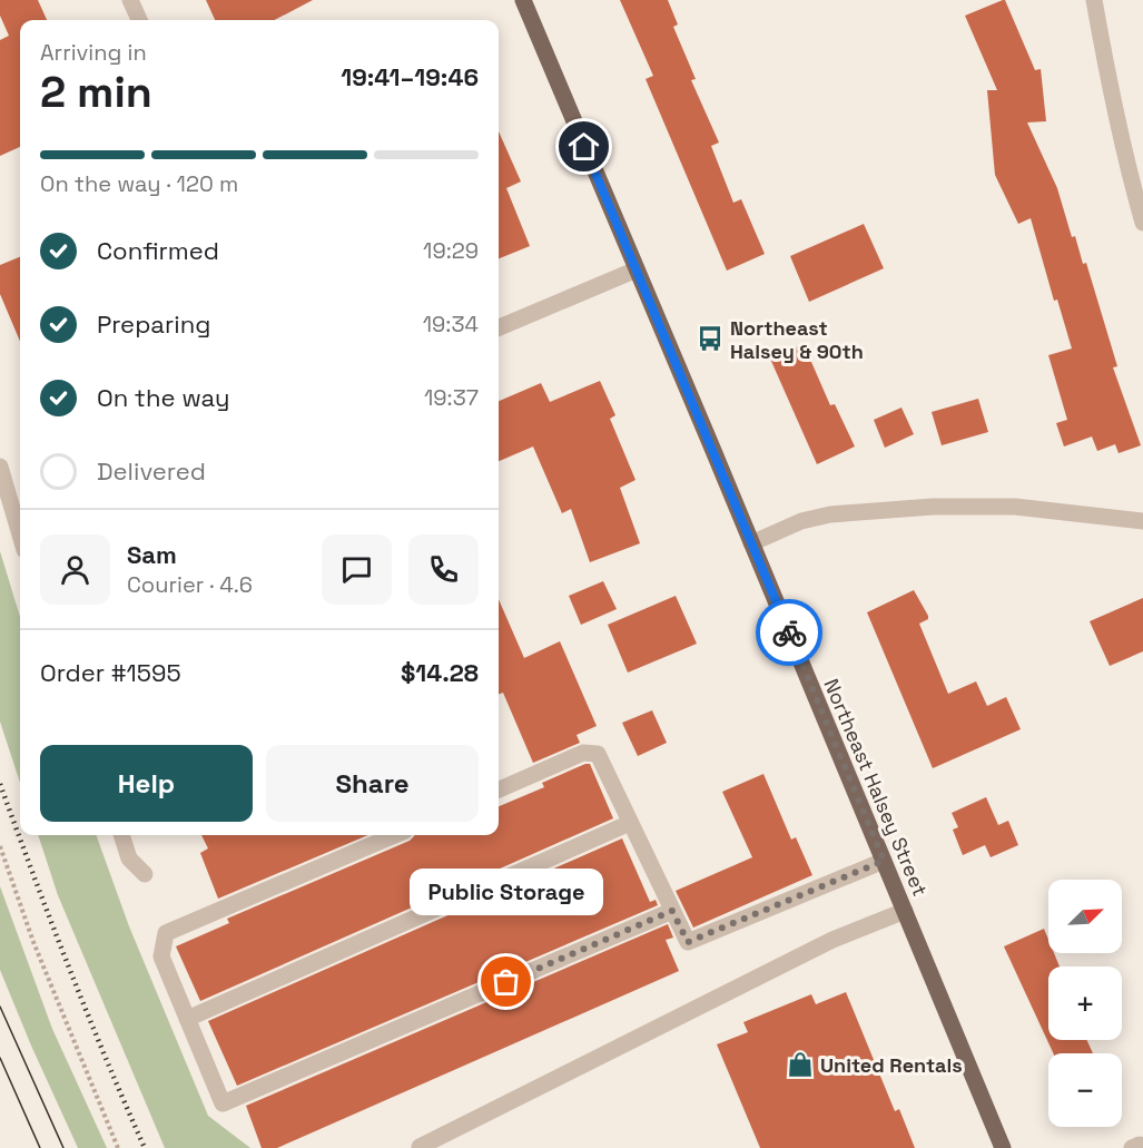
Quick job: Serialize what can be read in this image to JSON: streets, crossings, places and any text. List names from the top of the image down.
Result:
{
  "streets": {
    "main road": ["Northeast Halsey Street"]
  },
  "places": {
    "bus stop": ["Northeast Halsey & 90th"],
    "other": ["Public Storage"],
    "shop": ["United Rentals"]
  },
  "north": "top right",
  "page": {
    "heading": ["2 min", "Arriving in", "19:41–19:46"],
    "panel": [
      "Sam",
      "Courier · 4.6",
      "Order #1595",
      "$14.28"
    ],
    "bar": "On the way · 120 m",
    "list": [
      ["Confirmed", "19:29"],
      ["Preparing", "19:34"],
      ["On the way", "19:37"],
      "Delivered"
    ],
    "buttons": ["Help", "Share"],
    "bubble": "Public Storage",
    "map_buttons": ["+", "−"]
  }
}
